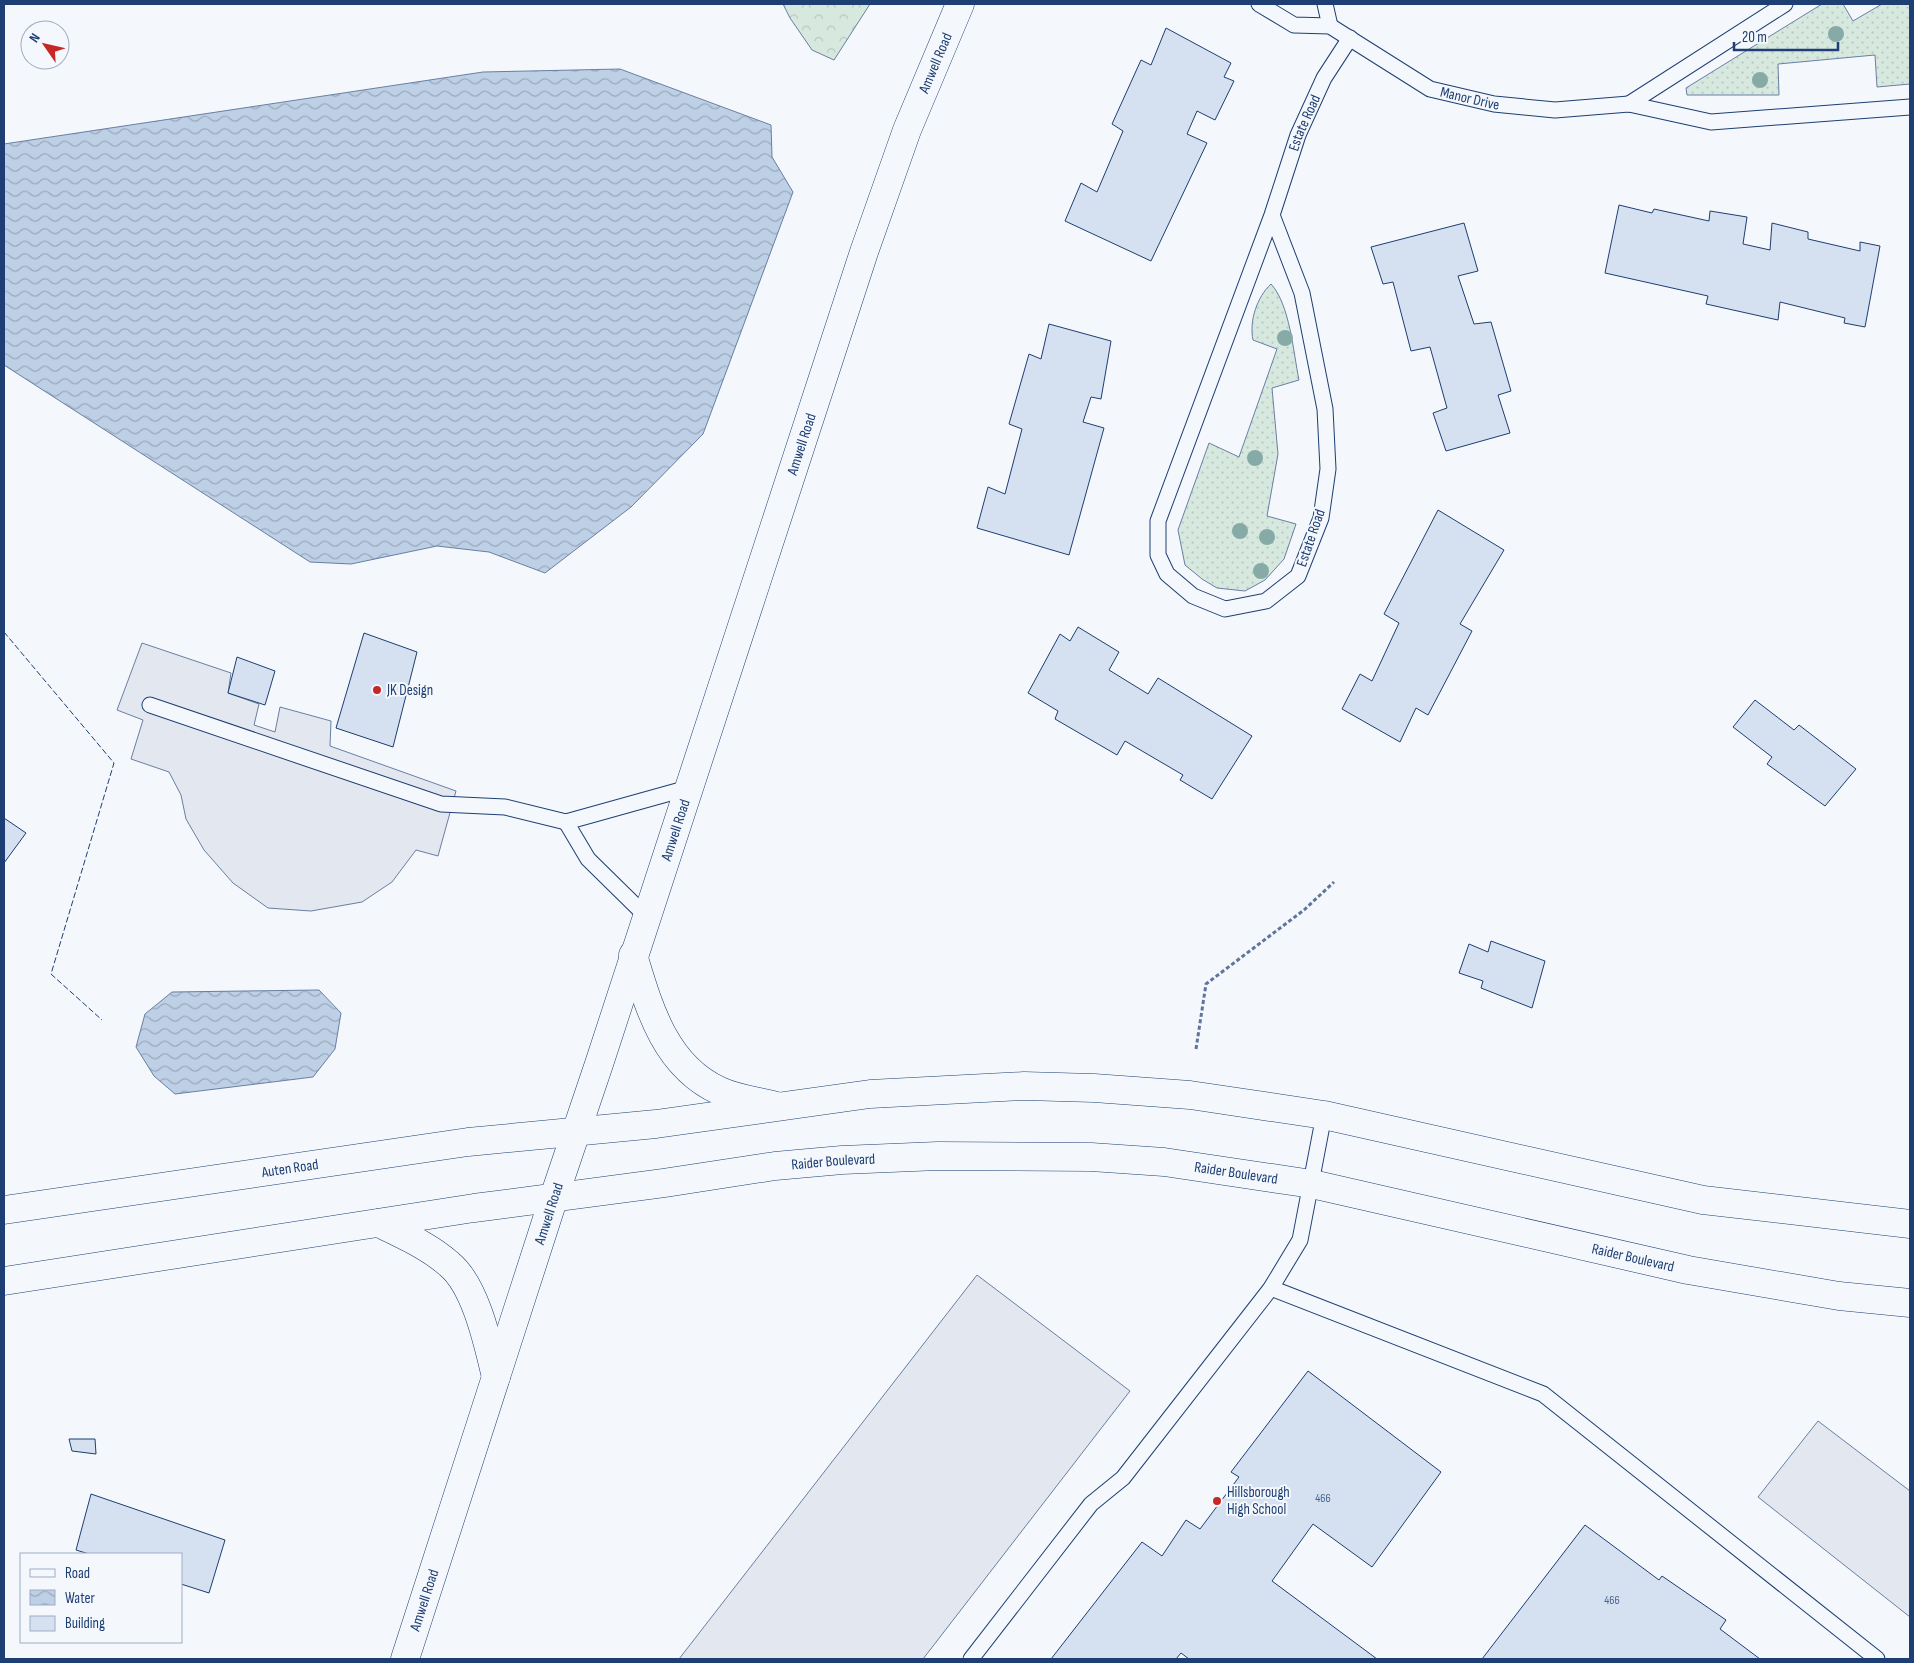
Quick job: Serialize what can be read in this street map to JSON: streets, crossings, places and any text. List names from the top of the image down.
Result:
{
  "streets": {
    "street": ["Amwell Road", "Raider Boulevard", "Auten Road"],
    "lane": ["Manor Drive", "Estate Road"]
  },
  "crossings": [
    ["Amwell Road", "Raider Boulevard"],
    ["Amwell Road", "Auten Road"],
    ["Manor Drive", "Estate Road"]
  ],
  "places": ["JK Design", "Hillsborough High School"],
  "house_numbers": ["466", "466"],
  "legend": ["Road", "Water", "Building"],
  "scale_bar": "20 m",
  "north": "top left"
}
